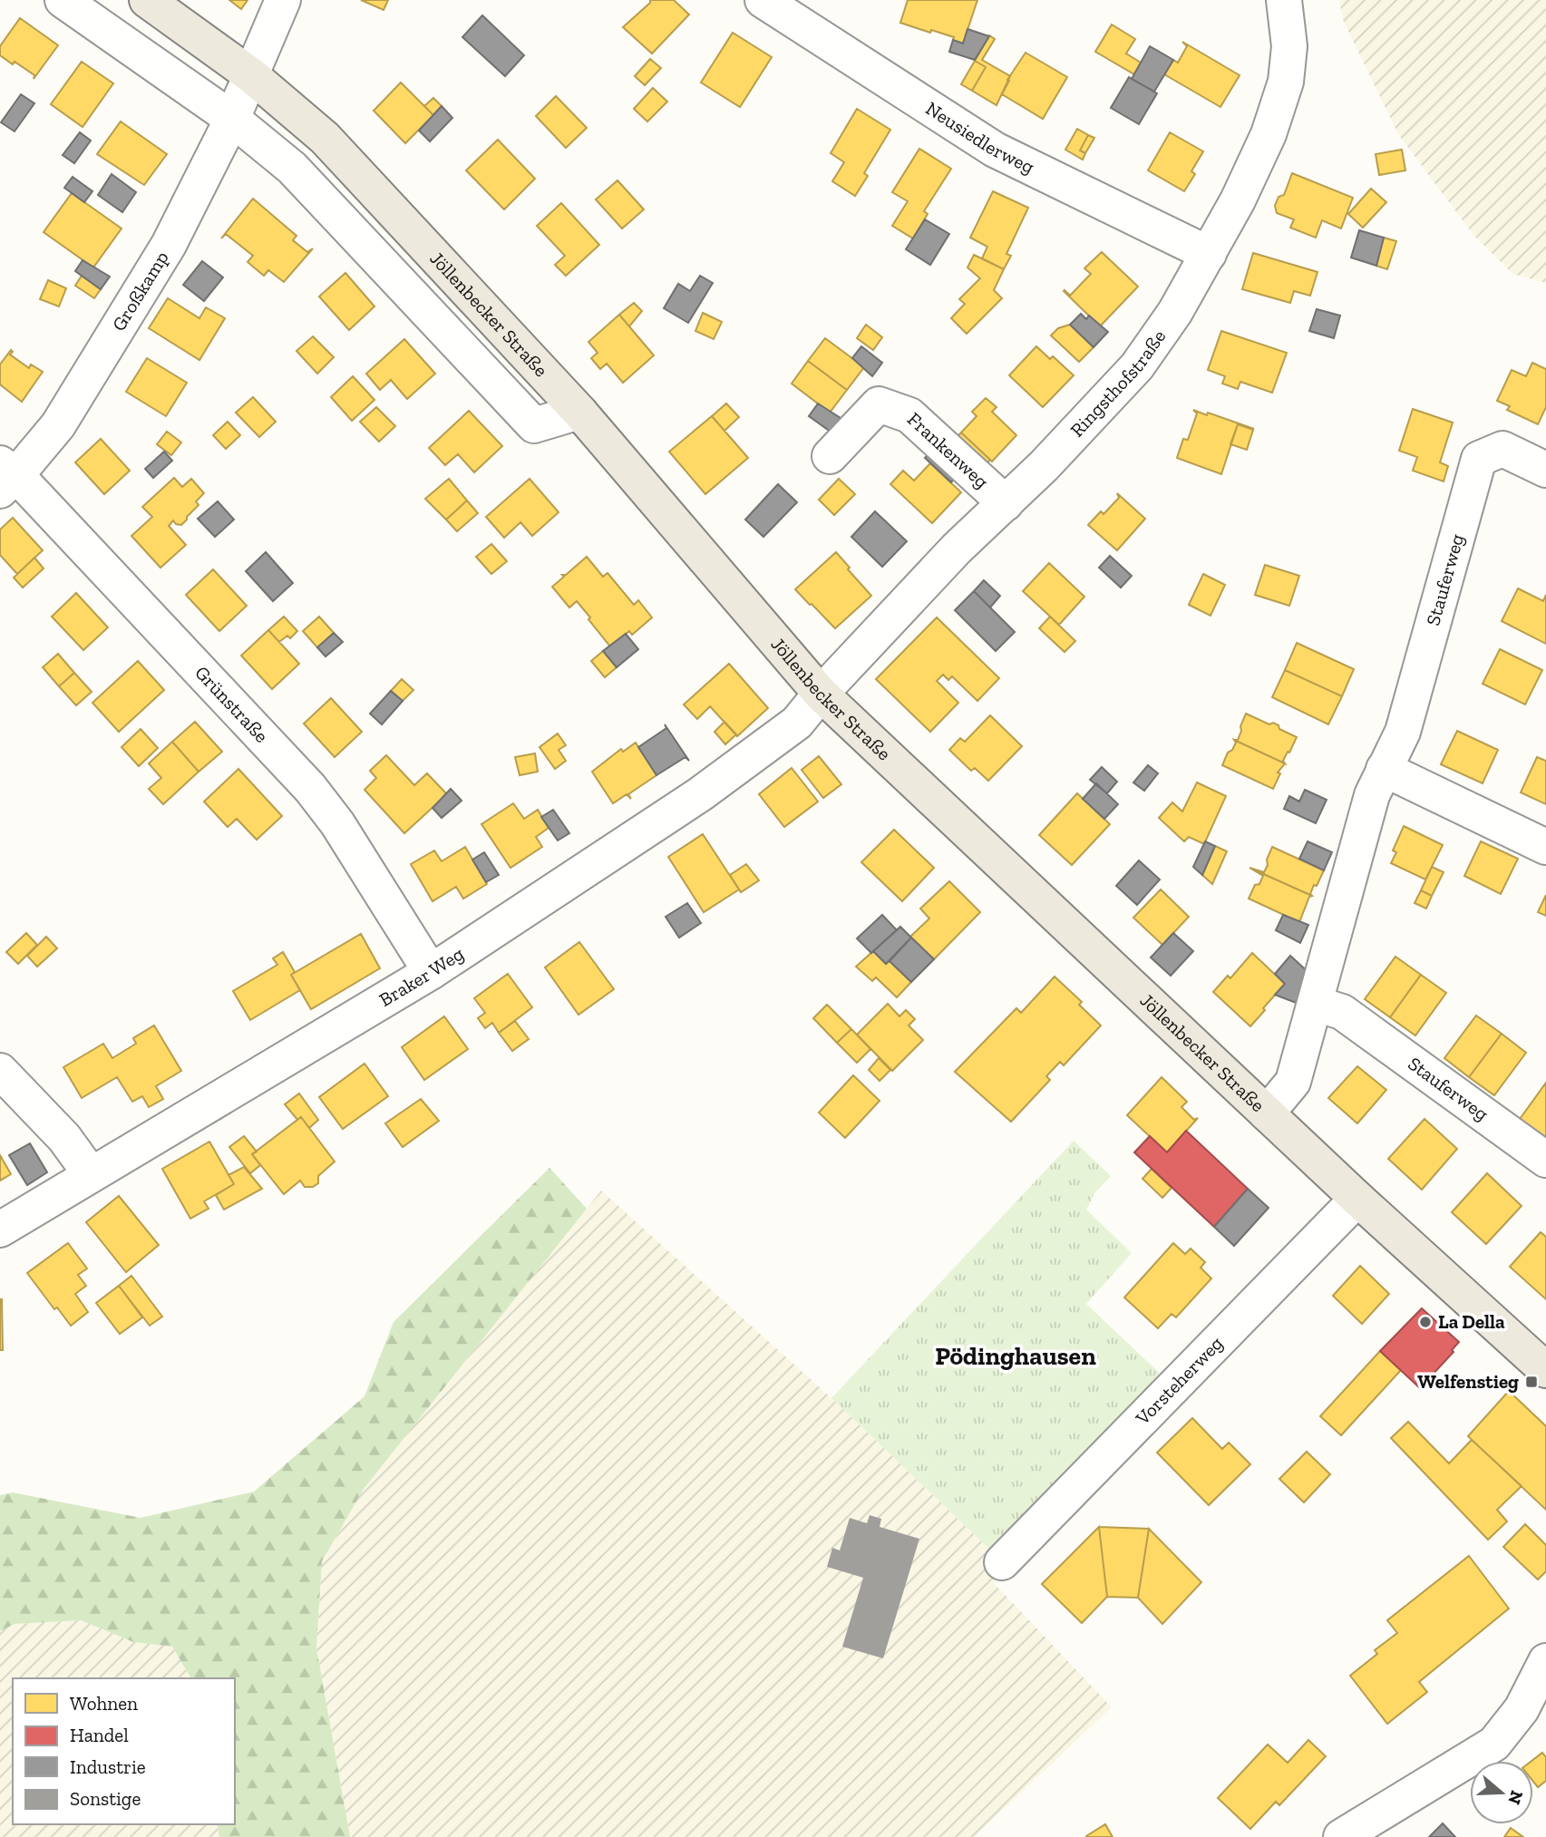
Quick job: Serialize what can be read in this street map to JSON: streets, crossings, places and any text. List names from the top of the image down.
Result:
{
  "streets": {
    "main road": ["Jöllenbecker Straße"],
    "street": [
      "Neusiedlerweg",
      "Großkamp",
      "Ringsthofstraße",
      "Frankenweg",
      "Stauferweg",
      "Grünstraße",
      "Braker Weg",
      "Vorsteherweg"
    ]
  },
  "crossings": [
    ["Neusiedlerweg", "Ringsthofstraße"],
    ["Großkamp", "Jöllenbecker Straße"],
    ["Großkamp", "Grünstraße"],
    ["Jöllenbecker Straße", "Ringsthofstraße"],
    ["Jöllenbecker Straße", "Stauferweg"],
    ["Jöllenbecker Straße", "Braker Weg"],
    ["Jöllenbecker Straße", "Vorsteherweg"],
    ["Ringsthofstraße", "Frankenweg"],
    ["Ringsthofstraße", "Braker Weg"],
    ["Grünstraße", "Braker Weg"]
  ],
  "districts": ["Pödinghausen"],
  "places": {
    "other": ["La Della"],
    "transit": ["Welfenstieg"]
  },
  "legend": [
    "Wohnen",
    "Handel",
    "Industrie",
    "Sonstige"
  ],
  "north": "right"
}
